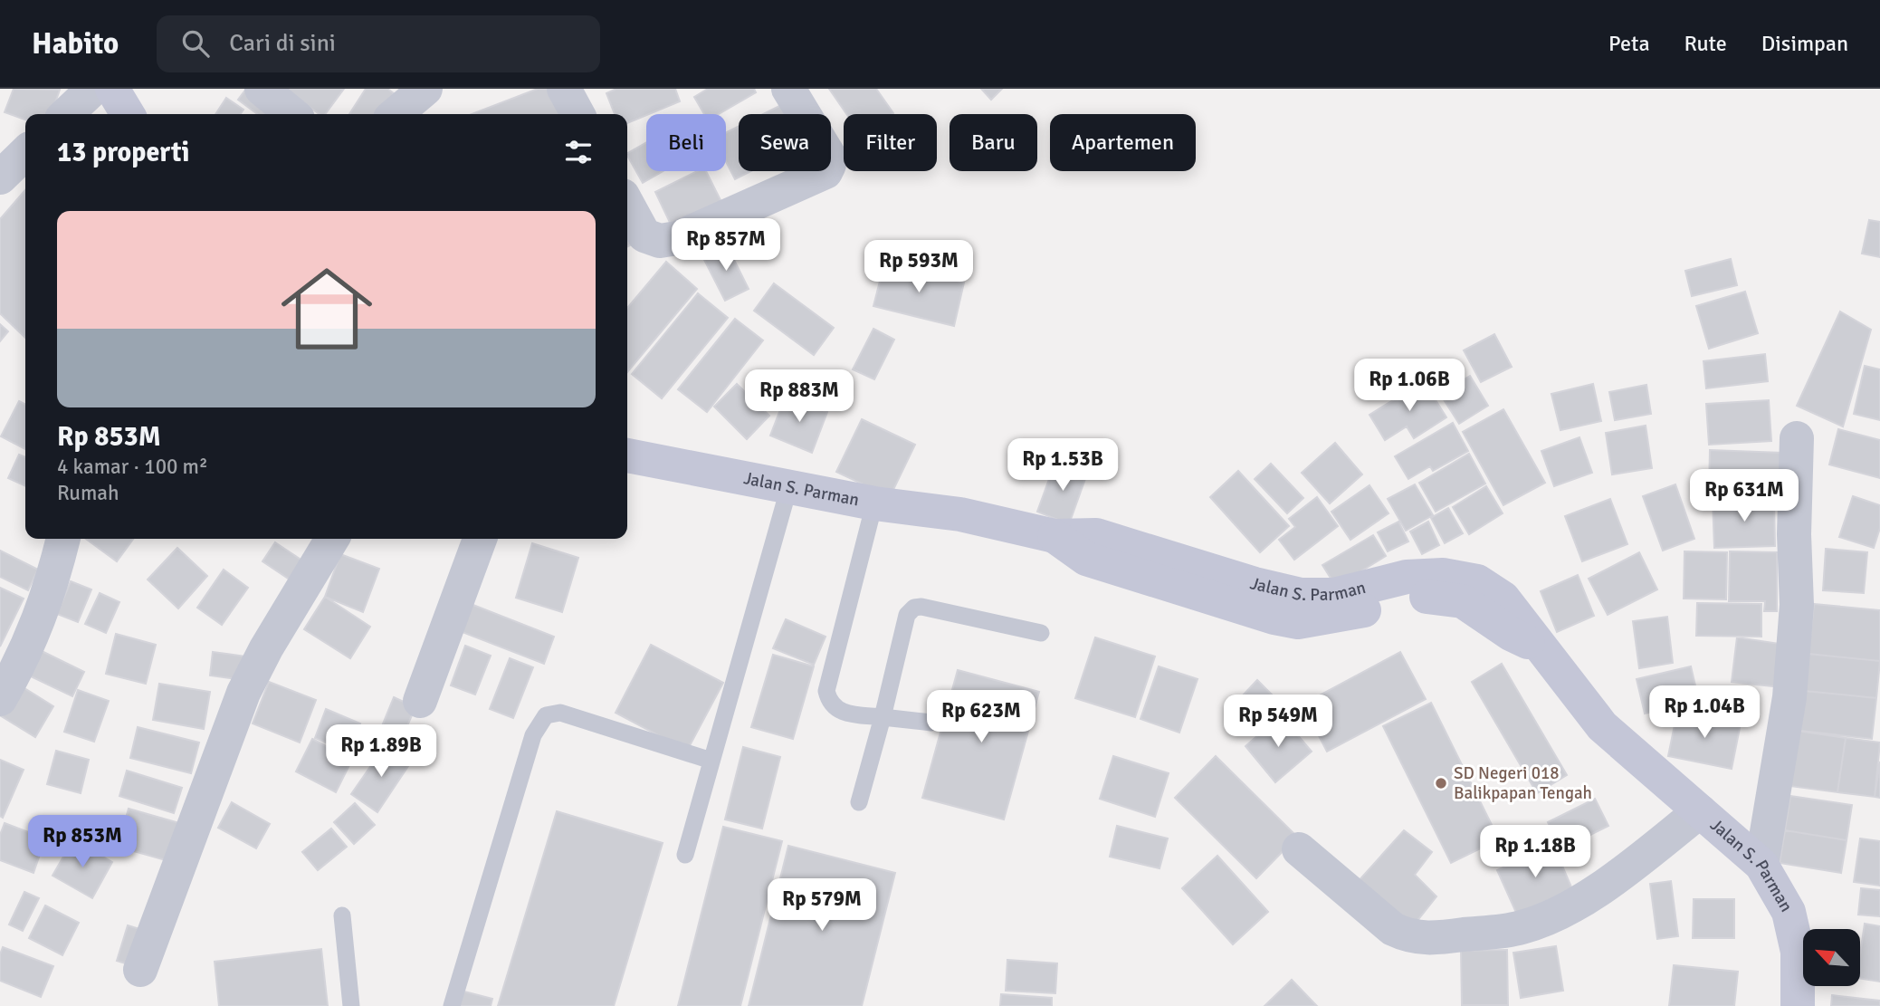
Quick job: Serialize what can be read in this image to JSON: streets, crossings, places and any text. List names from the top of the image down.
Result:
{
  "streets": {
    "main road": ["Jalan S. Parman"]
  },
  "places": ["SD Negeri 018 Balikpapan Tengah"],
  "north": "top left",
  "page": {
    "header": "Habito",
    "search": "Cari di sini",
    "nav": ["Peta", "Rute", "Disimpan"],
    "chip": [
      "Beli",
      "Sewa",
      "Filter",
      "Baru",
      "Apartemen"
    ],
    "heading": "13 properti",
    "list": [
      {
        "name": "Rp 853M",
        "note": "4 kamar · 100 m² · Rumah"
      }
    ],
    "price": [
      "Rp 857M",
      "Rp 593M",
      "Rp 1.06B",
      "Rp 883M",
      "Rp 1.53B",
      "Rp 631M",
      "Rp 1.04B",
      "Rp 623M",
      "Rp 549M",
      "Rp 1.89B",
      "Rp 853M",
      "Rp 1.18B",
      "Rp 579M"
    ]
  }
}
